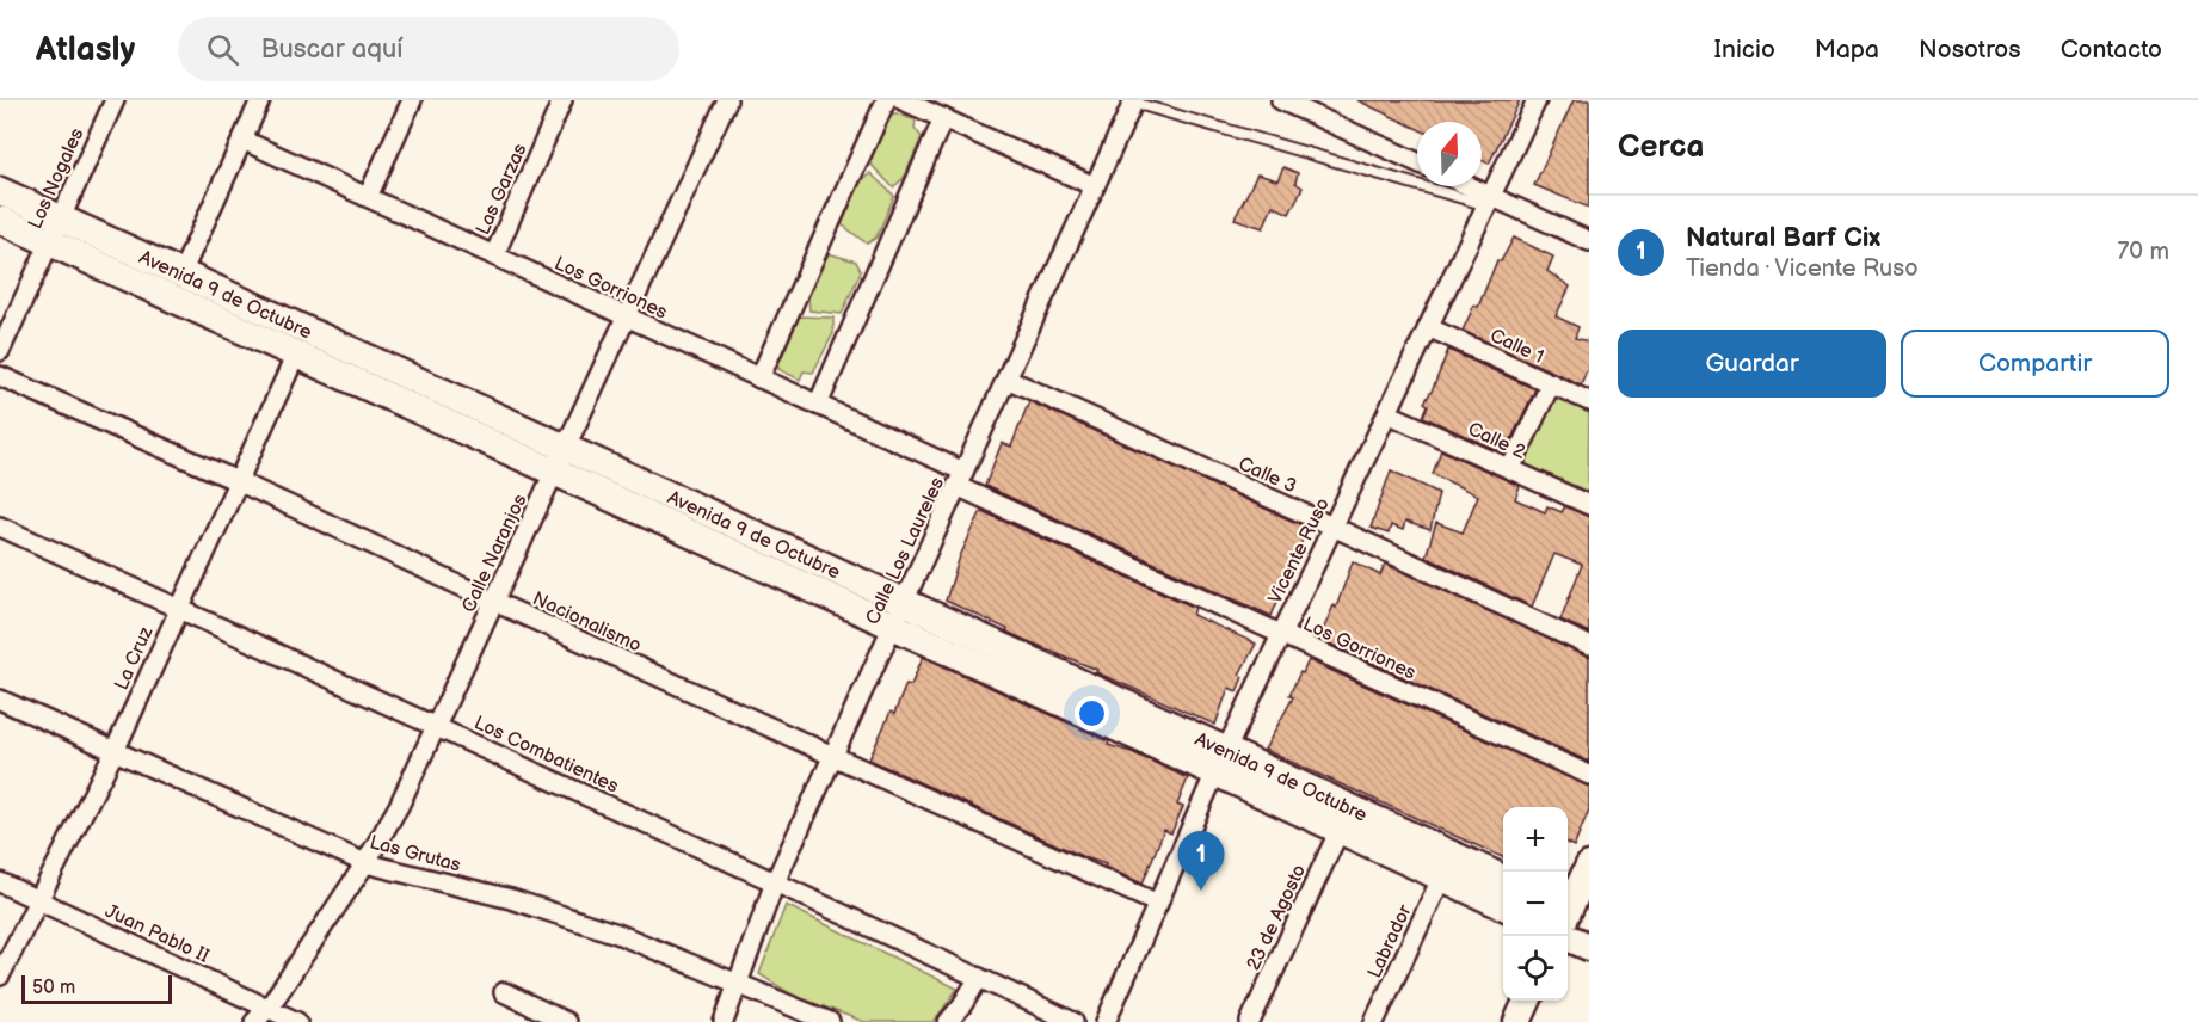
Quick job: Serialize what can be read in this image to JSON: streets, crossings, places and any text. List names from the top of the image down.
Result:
{
  "streets": {
    "street": [
      "Los Nogales",
      "Las Garzas",
      "Los Gorriones",
      "Avenida 9 de Octubre",
      "Calle 1",
      "Calle 2",
      "Calle 3",
      "Calle Los Laureles",
      "Vicente Ruso",
      "Calle Naranjos",
      "Nacionalismo",
      "La Cruz",
      "Los Combatientes",
      "Las Grutas",
      "23 de Agosto",
      "Juan Pablo II",
      "Labrador"
    ]
  },
  "crossings": [
    ["Los Nogales", "Avenida 9 de Octubre"],
    ["Las Garzas", "Los Gorriones"],
    ["Los Gorriones", "Calle Los Laureles"],
    ["Los Gorriones", "Vicente Ruso"],
    ["Los Gorriones", "Calle Naranjos"],
    ["Avenida 9 de Octubre", "Calle Los Laureles"],
    ["Avenida 9 de Octubre", "Vicente Ruso"],
    ["Avenida 9 de Octubre", "Calle Naranjos"],
    ["Avenida 9 de Octubre", "La Cruz"],
    ["Avenida 9 de Octubre", "23 de Agosto"],
    ["Avenida 9 de Octubre", "Labrador"],
    ["Calle 1", "Vicente Ruso"],
    ["Calle 2", "Vicente Ruso"],
    ["Calle 3", "Calle Los Laureles"],
    ["Calle 3", "Vicente Ruso"],
    ["Calle Los Laureles", "Nacionalismo"],
    ["Calle Los Laureles", "Los Combatientes"],
    ["Calle Los Laureles", "Las Grutas"],
    ["Vicente Ruso", "Nacionalismo"],
    ["Calle Naranjos", "Nacionalismo"],
    ["Calle Naranjos", "Los Combatientes"],
    ["Calle Naranjos", "Las Grutas"],
    ["Calle Naranjos", "Juan Pablo II"],
    ["Nacionalismo", "La Cruz"],
    ["La Cruz", "Los Combatientes"],
    ["La Cruz", "Las Grutas"],
    ["La Cruz", "Juan Pablo II"]
  ],
  "scale_bar": "50 m",
  "north": "top",
  "page": {
    "header": "Atlasly",
    "search": "Buscar aquí",
    "nav": [
      "Inicio",
      "Mapa",
      "Nosotros",
      "Contacto"
    ],
    "heading": "Cerca",
    "list": [
      {
        "mark": "1",
        "name": "Natural Barf Cix",
        "note": "Tienda · Vicente Ruso",
        "value": "70 m"
      }
    ],
    "buttons": ["Guardar", "Compartir"],
    "map_buttons": ["+", "−"],
    "pins": "1",
    "scale": "50 m"
  }
}
